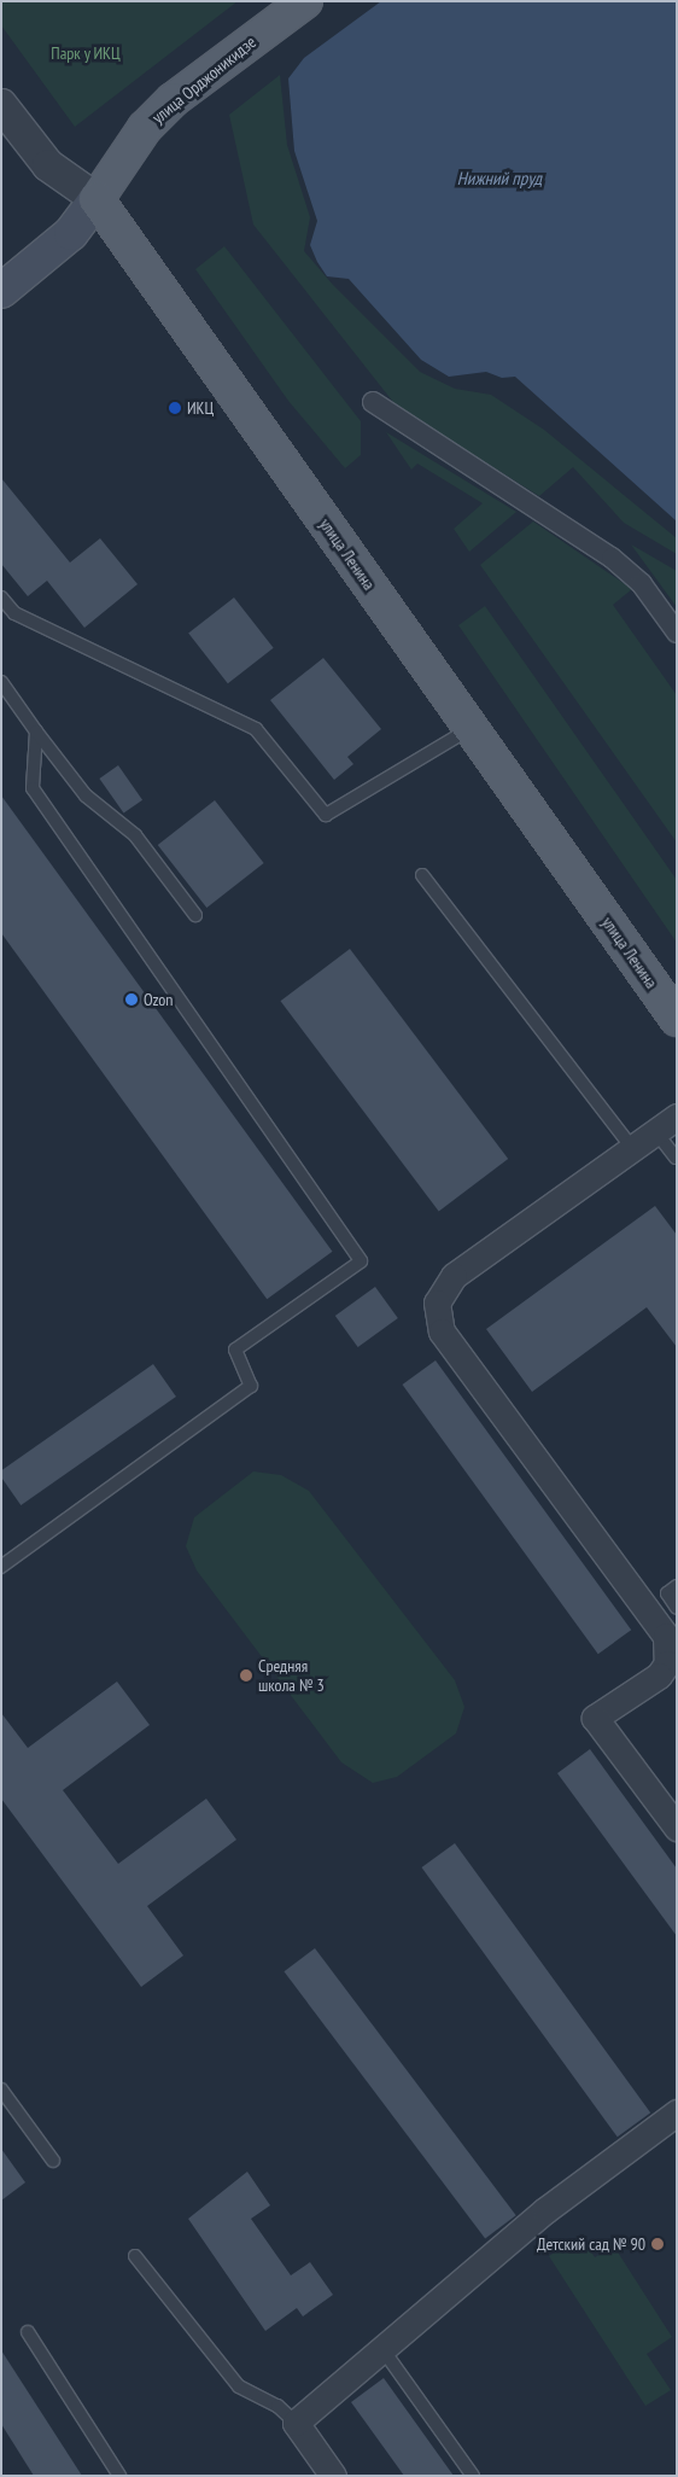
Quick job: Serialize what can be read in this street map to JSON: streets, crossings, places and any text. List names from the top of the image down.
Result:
{
  "streets": {
    "main road": ["улица Орджоникидзе", "улица Ленина"]
  },
  "crossings": [
    ["улица Орджоникидзе", "улица Ленина"]
  ],
  "water": ["Нижний пруд"],
  "parks": ["Парк у ИКЦ"],
  "places": [
    "ИКЦ",
    "Ozon",
    "Средняя школа № 3",
    "Детский сад № 90"
  ]
}
